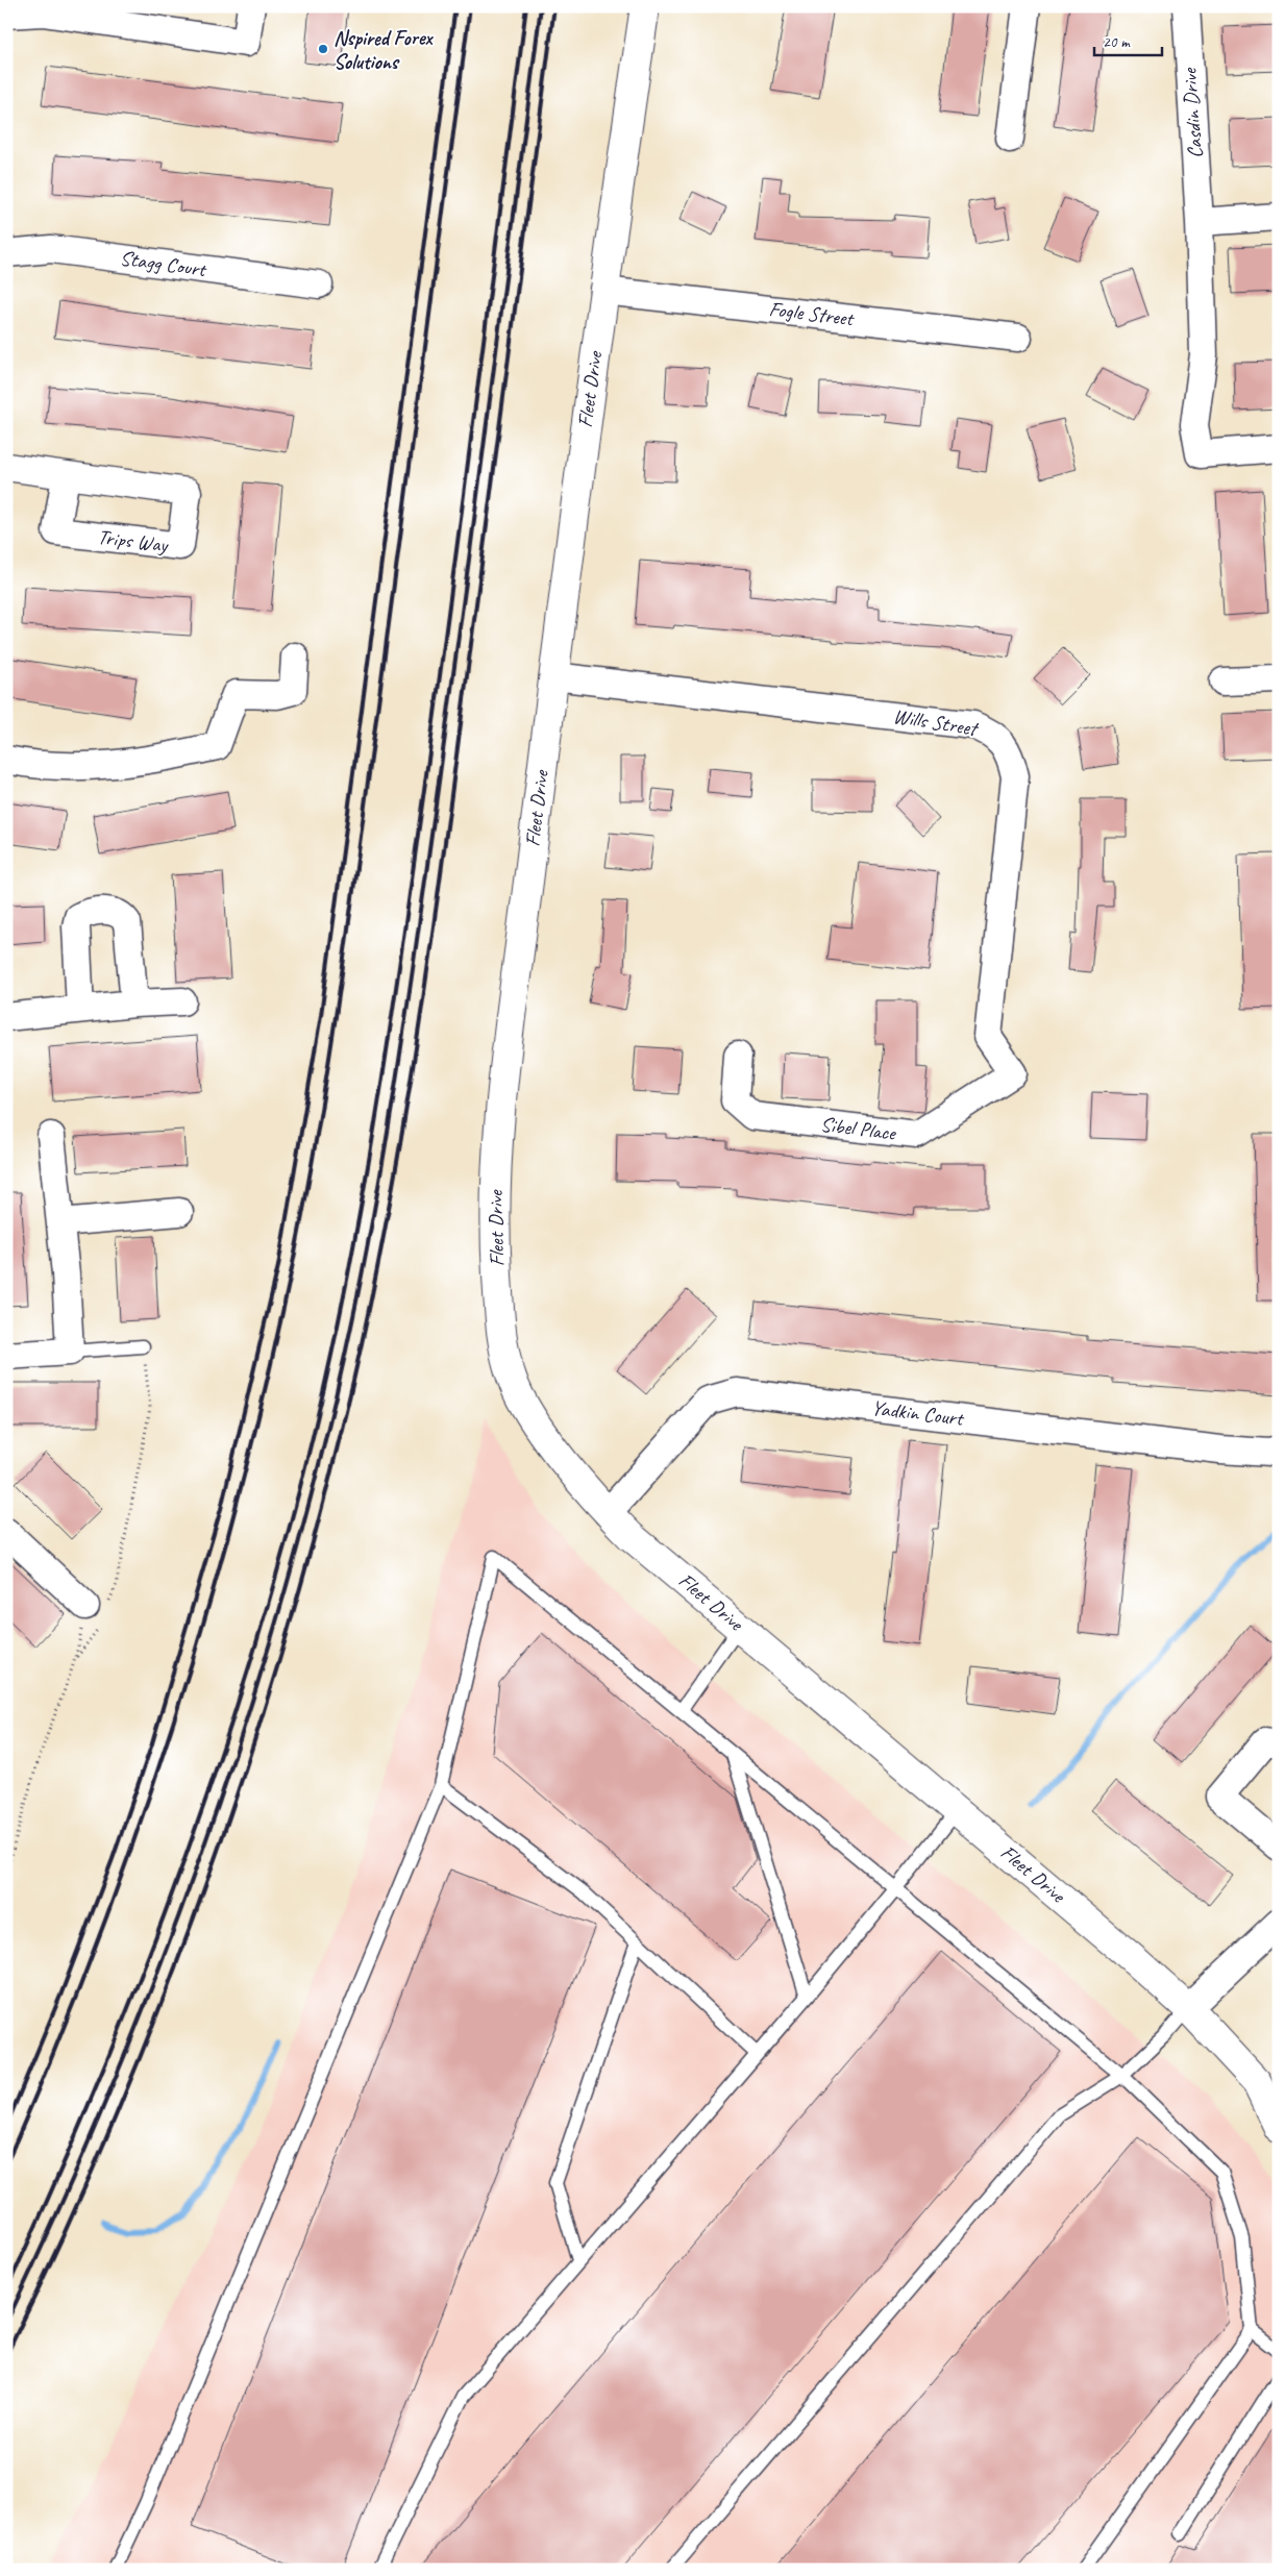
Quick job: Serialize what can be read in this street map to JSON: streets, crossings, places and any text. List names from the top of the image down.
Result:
{
  "streets": {
    "street": [
      "Casdin Drive",
      "Stagg Court",
      "Fogle Street",
      "Fleet Drive",
      "Trips Way",
      "Wills Street",
      "Sibel Place",
      "Yadkin Court"
    ]
  },
  "crossings": [
    ["Fogle Street", "Fleet Drive"],
    ["Fleet Drive", "Wills Street"],
    ["Fleet Drive", "Yadkin Court"],
    ["Wills Street", "Sibel Place"]
  ],
  "places": ["Nspired Forex Solutions"],
  "scale_bar": "20 m"
}
